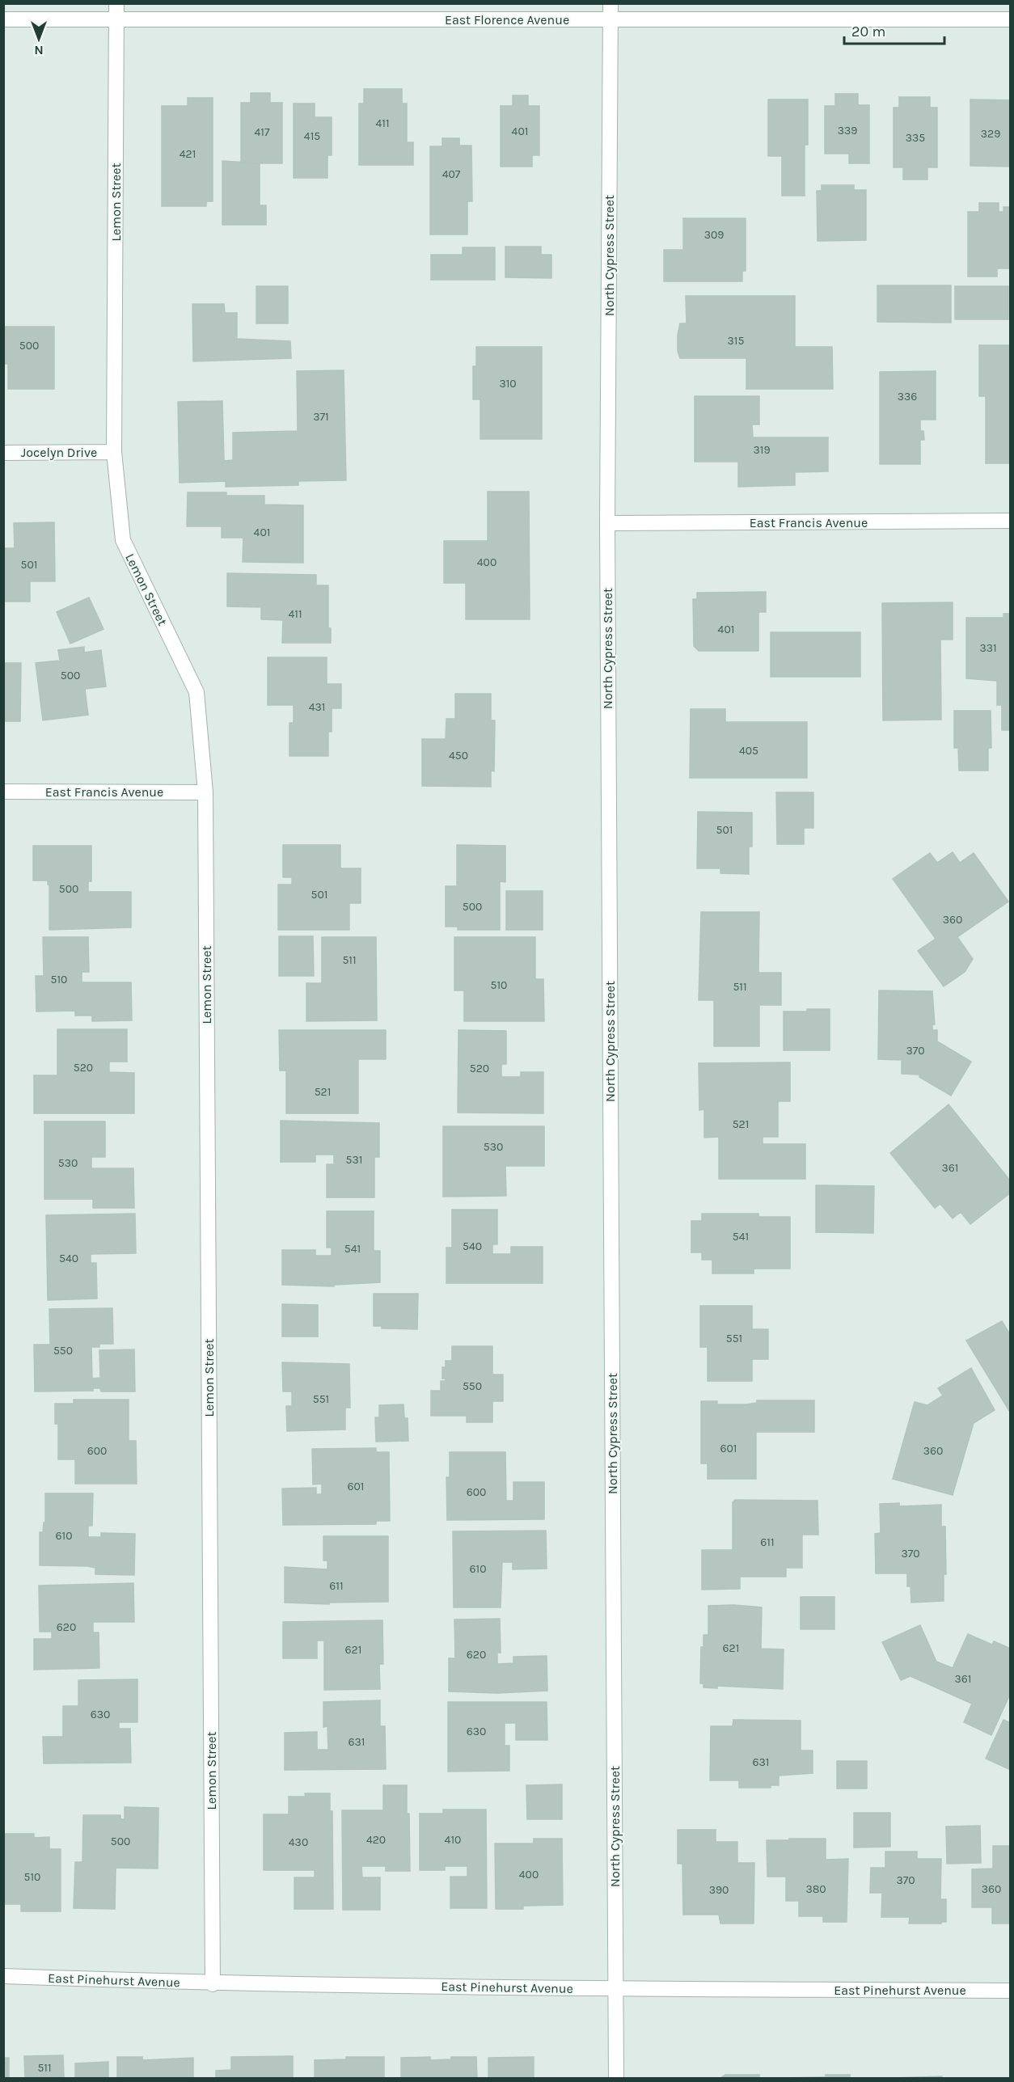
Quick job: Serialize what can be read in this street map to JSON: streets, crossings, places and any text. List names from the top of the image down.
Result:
{
  "streets": {
    "street": [
      "East Florence Avenue",
      "Lemon Street",
      "North Cypress Street",
      "Jocelyn Drive",
      "East Francis Avenue",
      "East Pinehurst Avenue"
    ]
  },
  "crossings": [
    ["East Florence Avenue", "Lemon Street"],
    ["East Florence Avenue", "North Cypress Street"],
    ["Lemon Street", "Jocelyn Drive"],
    ["Lemon Street", "East Francis Avenue"],
    ["Lemon Street", "East Pinehurst Avenue"],
    ["North Cypress Street", "East Francis Avenue"],
    ["North Cypress Street", "East Pinehurst Avenue"]
  ],
  "house_numbers": [
    "411",
    "339",
    "401",
    "417",
    "329",
    "415",
    "335",
    "421",
    "407",
    "309",
    "315",
    "500",
    "310",
    "336",
    "371",
    "319",
    "401",
    "400",
    "501",
    "411",
    "401",
    "331",
    "500",
    "431",
    "405",
    "450",
    "501",
    "500",
    "501",
    "500",
    "360",
    "511",
    "510",
    "510",
    "511",
    "370",
    "520",
    "520",
    "521",
    "521",
    "530",
    "531",
    "530",
    "361",
    "541",
    "540",
    "541",
    "540",
    "551",
    "550",
    "550",
    "551",
    "601",
    "600",
    "360",
    "601",
    "600",
    "610",
    "611",
    "370",
    "610",
    "611",
    "620",
    "621",
    "621",
    "620",
    "361",
    "630",
    "630",
    "631",
    "631",
    "420",
    "410",
    "500",
    "430",
    "400",
    "510",
    "370",
    "380",
    "360",
    "390",
    "511"
  ],
  "scale_bar": "20 m",
  "north": "bottom"
}
